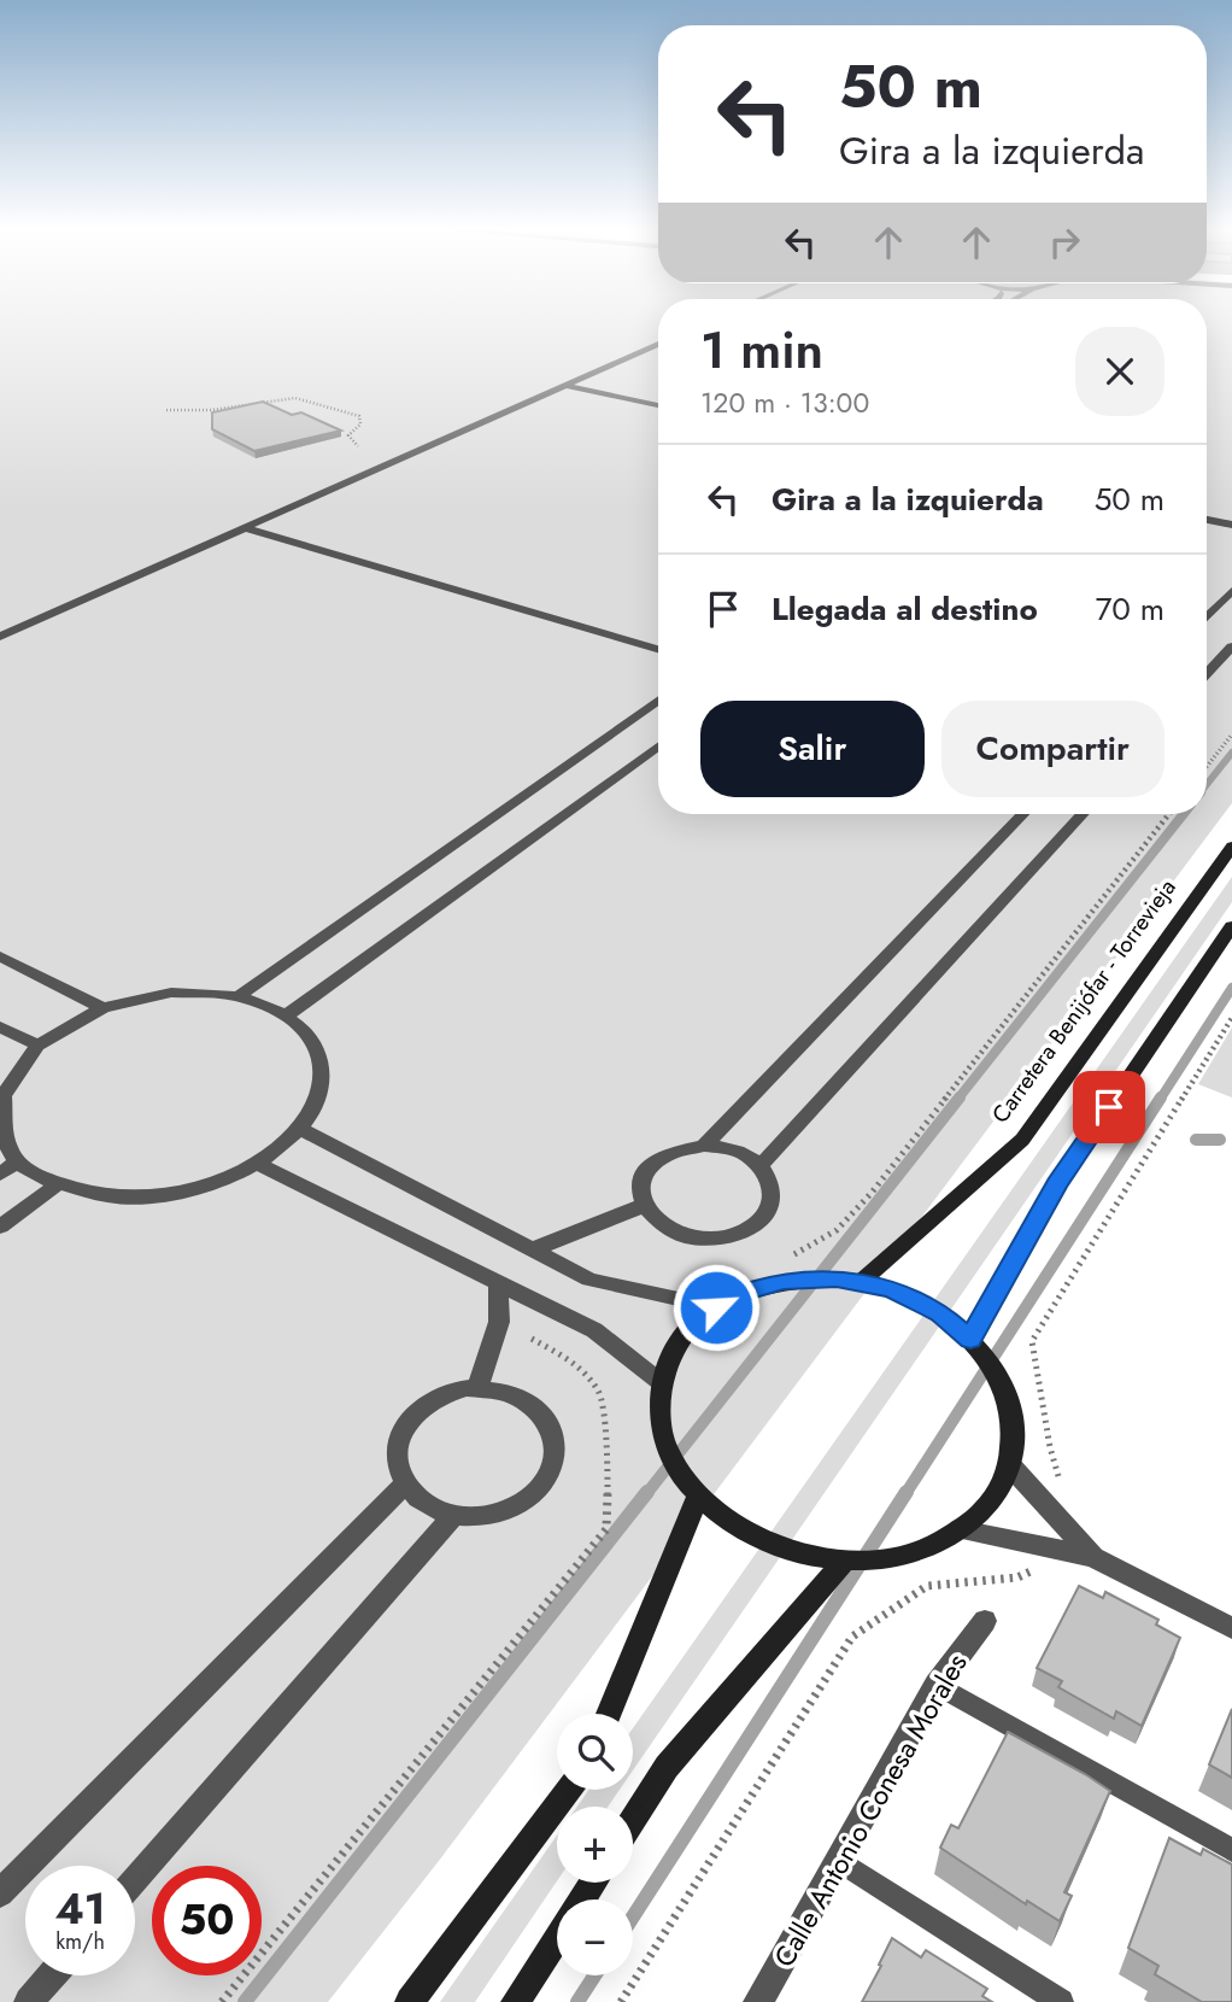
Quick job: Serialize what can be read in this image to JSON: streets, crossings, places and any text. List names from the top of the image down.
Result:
{
  "streets": {
    "main road": ["Carretera Benijófar - Torrevieja"],
    "street": ["Calle Antonio Conesa Morales"]
  },
  "page": {
    "turn": ["50 m", "Gira a la izquierda"],
    "heading": ["1 min", "120 m · 13:00"],
    "list": [
      {
        "name": "Gira a la izquierda",
        "value": "50 m"
      },
      {
        "name": "Llegada al destino",
        "value": "70 m"
      }
    ],
    "buttons": ["Salir", "Compartir"],
    "map_buttons": ["+", "−"],
    "speed": "41 km/h",
    "limit": "50"
  }
}
